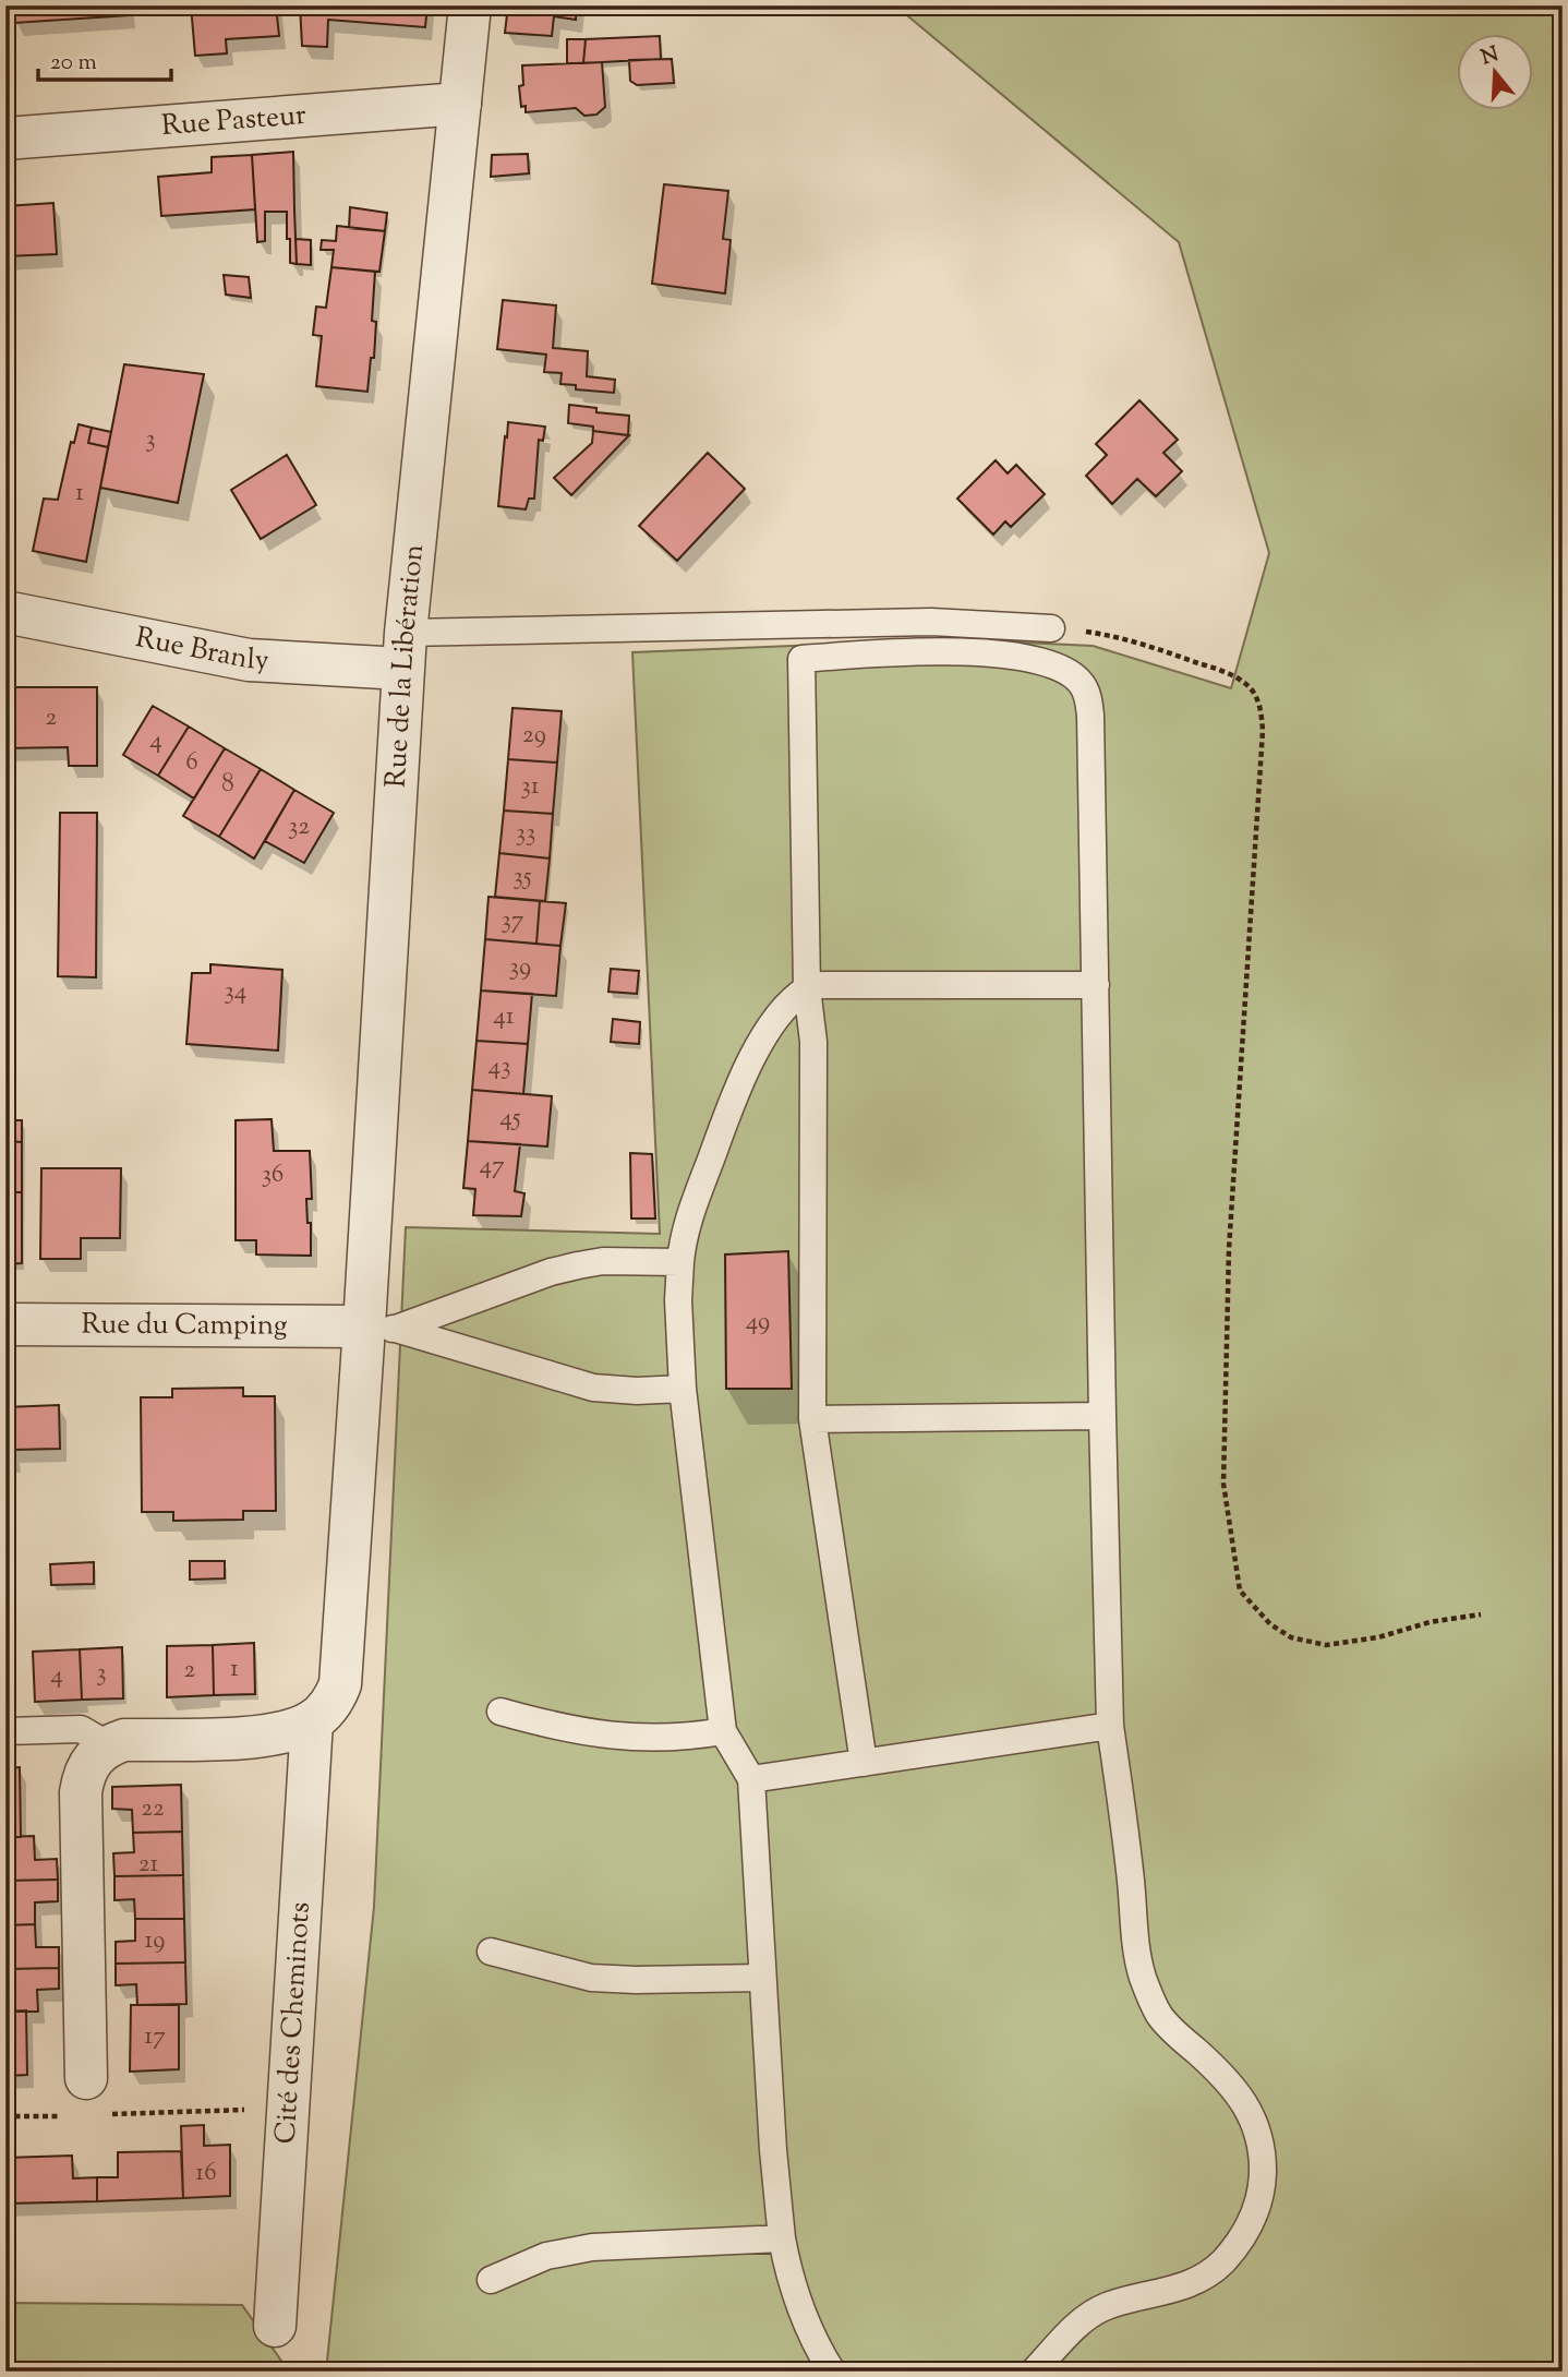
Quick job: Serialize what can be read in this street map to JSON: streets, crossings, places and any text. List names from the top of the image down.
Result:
{
  "streets": {
    "street": [
      "Rue Pasteur",
      "Rue Branly",
      "Rue de la Libération",
      "Rue du Camping",
      "Cité des Cheminots"
    ]
  },
  "crossings": [
    ["Rue Pasteur", "Rue de la Libération"],
    ["Rue Branly", "Rue de la Libération"],
    ["Rue de la Libération", "Rue du Camping"]
  ],
  "house_numbers": [
    "3",
    "1",
    "2",
    "29",
    "4",
    "6",
    "8",
    "31",
    "32",
    "33",
    "35",
    "37",
    "39",
    "34",
    "41",
    "43",
    "45",
    "47",
    "36",
    "49",
    "1",
    "2",
    "3",
    "4",
    "22",
    "21",
    "19",
    "17",
    "16"
  ],
  "scale_bar": "20 m",
  "north": "top"
}
